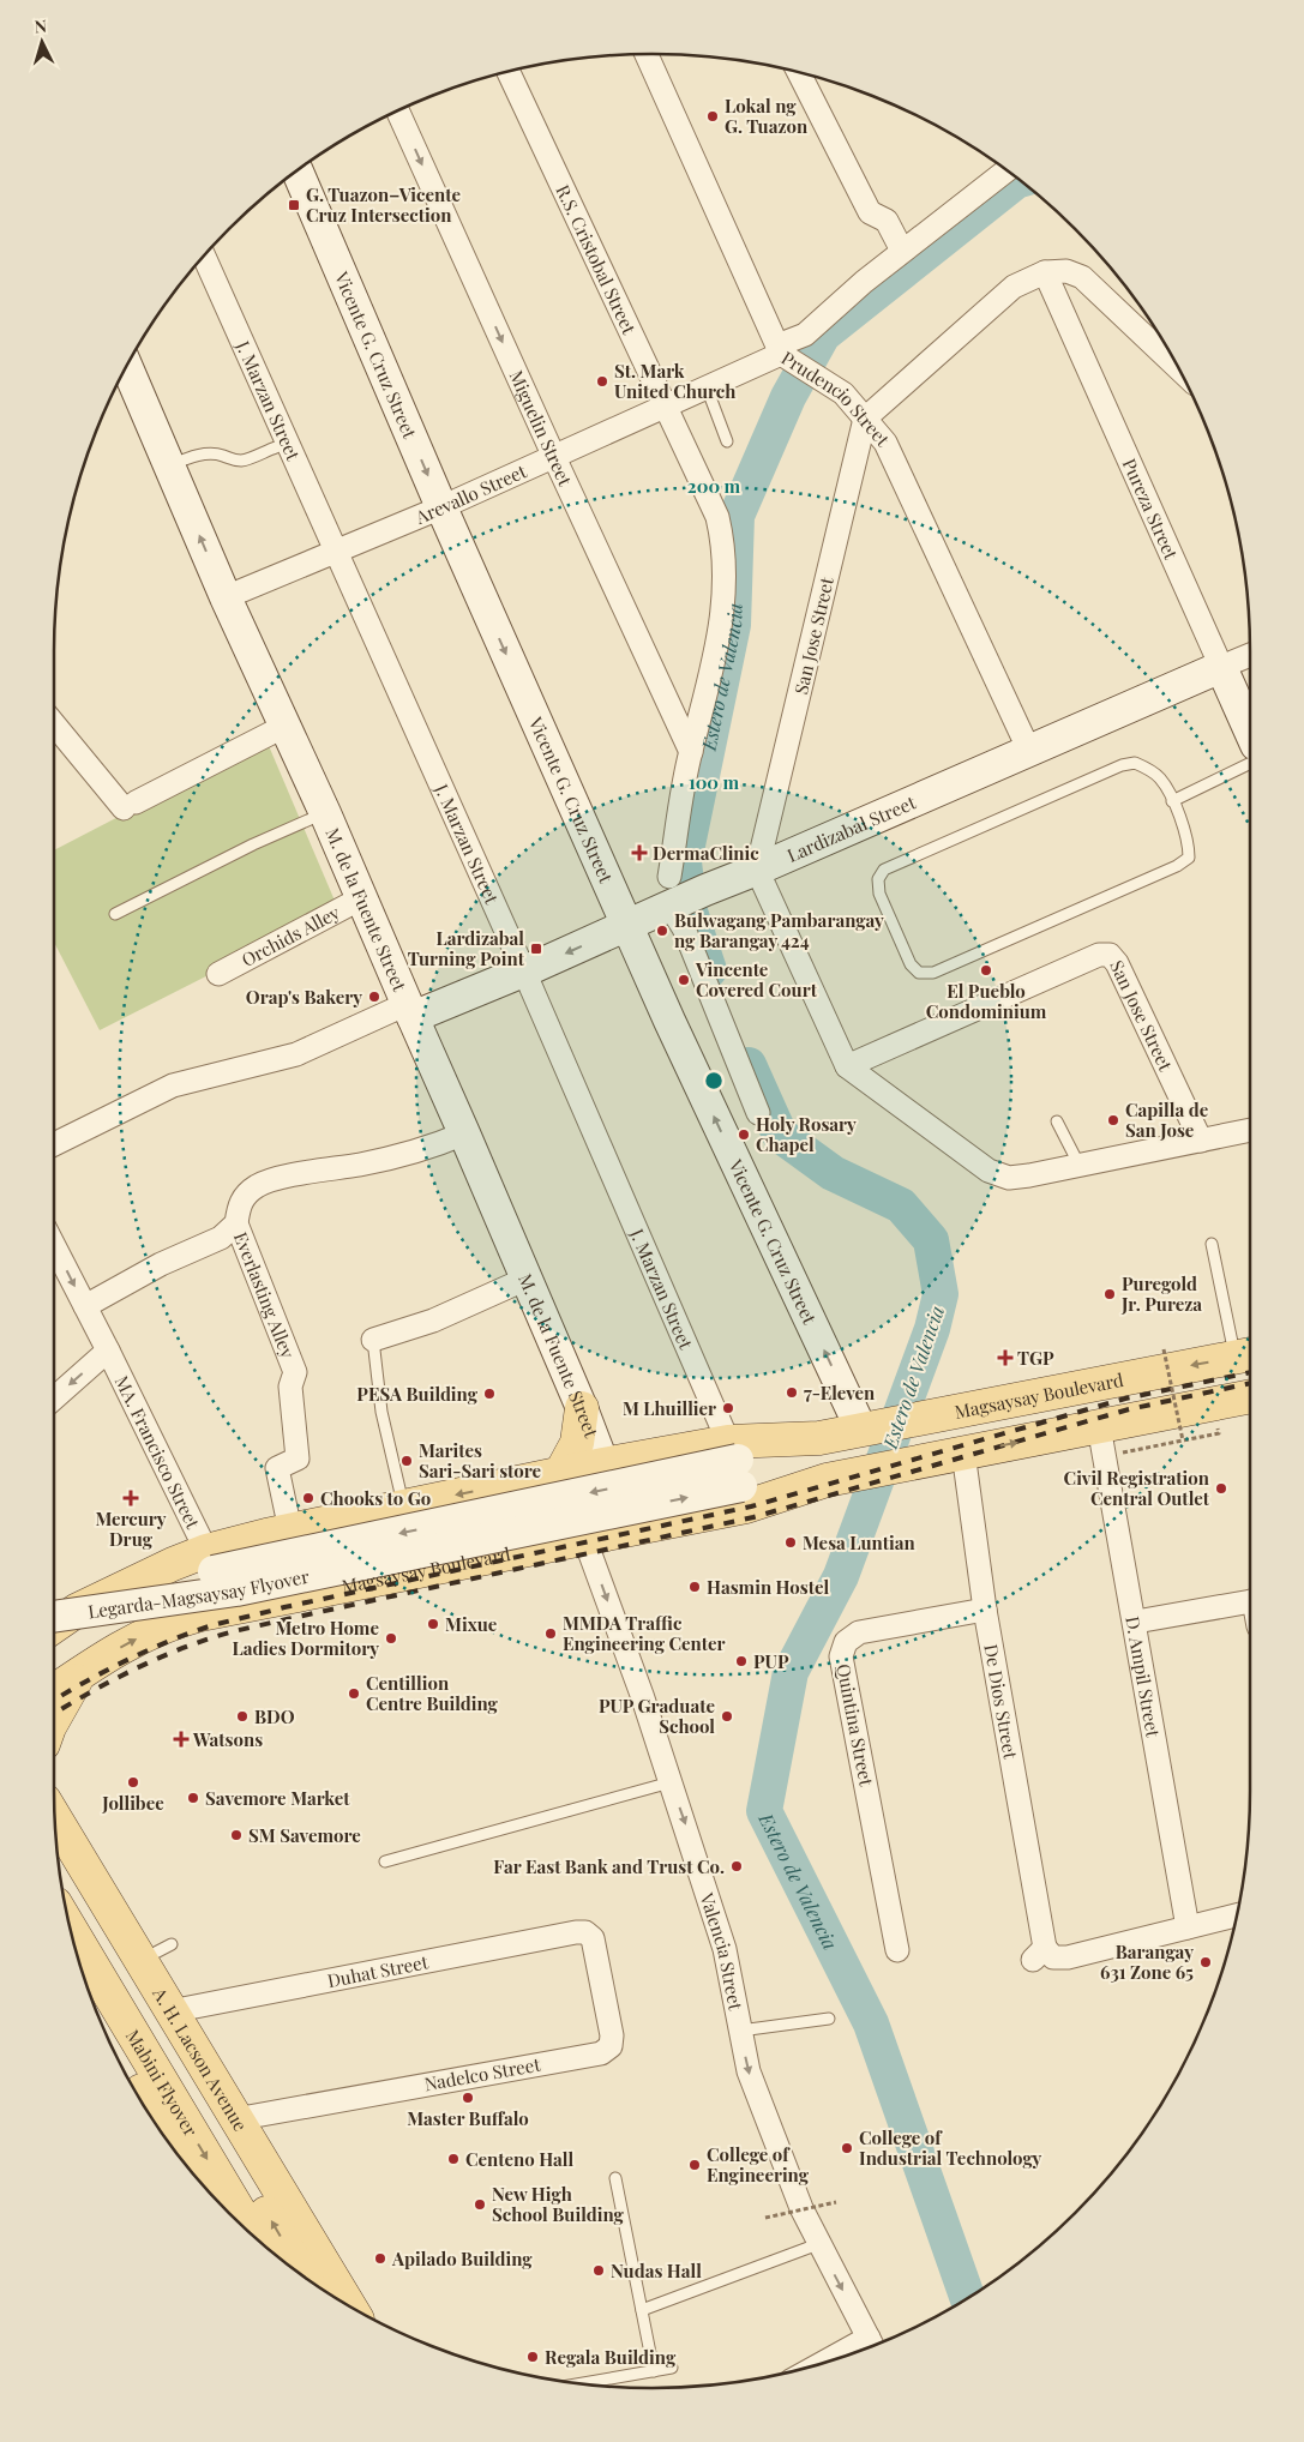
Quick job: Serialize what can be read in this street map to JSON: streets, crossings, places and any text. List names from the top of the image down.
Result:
{
  "streets": {
    "main road": ["Magsaysay Boulevard", "A. H. Lacson Avenue", "Mabini Flyover"],
    "street": [
      "R.S. Cristobal Street",
      "Vicente G. Cruz Street",
      "Prudencio Street",
      "J. Marzan Street",
      "Miguelin Street",
      "Arevallo Street",
      "Pureza Street",
      "San Jose Street",
      "Lardizabal Street",
      "M. de la Fuente Street",
      "Orchids Alley",
      "Everlasting Alley",
      "MA. Francisco Street",
      "Legarda-Magsaysay Flyover",
      "D. Ampil Street",
      "De Dios Street",
      "Quintina Street",
      "Valencia Street",
      "Duhat Street",
      "Nadelco Street"
    ]
  },
  "crossings": [
    ["R.S. Cristobal Street", "Miguelin Street"],
    ["R.S. Cristobal Street", "Arevallo Street"],
    ["R.S. Cristobal Street", "Lardizabal Street"],
    ["Vicente G. Cruz Street", "Arevallo Street"],
    ["Vicente G. Cruz Street", "Lardizabal Street"],
    ["Vicente G. Cruz Street", "Magsaysay Boulevard"],
    ["Prudencio Street", "Arevallo Street"],
    ["Prudencio Street", "San Jose Street"],
    ["Prudencio Street", "Lardizabal Street"],
    ["J. Marzan Street", "Arevallo Street"],
    ["J. Marzan Street", "Lardizabal Street"],
    ["J. Marzan Street", "Magsaysay Boulevard"],
    ["J. Marzan Street", "Legarda-Magsaysay Flyover"],
    ["Miguelin Street", "Arevallo Street"],
    ["Arevallo Street", "M. de la Fuente Street"],
    ["Pureza Street", "Lardizabal Street"],
    ["San Jose Street", "Lardizabal Street"],
    ["Lardizabal Street", "M. de la Fuente Street"],
    ["M. de la Fuente Street", "Orchids Alley"],
    ["M. de la Fuente Street", "Magsaysay Boulevard"],
    ["Everlasting Alley", "Magsaysay Boulevard"],
    ["Magsaysay Boulevard", "MA. Francisco Street"],
    ["Magsaysay Boulevard", "Legarda-Magsaysay Flyover"],
    ["Magsaysay Boulevard", "D. Ampil Street"],
    ["Magsaysay Boulevard", "De Dios Street"],
    ["Magsaysay Boulevard", "Valencia Street"],
    ["D. Ampil Street", "De Dios Street"],
    ["De Dios Street", "Quintina Street"],
    ["Duhat Street", "A. H. Lacson Avenue"],
    ["Duhat Street", "Nadelco Street"],
    ["A. H. Lacson Avenue", "Nadelco Street"]
  ],
  "one_way": ["Miguelin Street", "Valencia Street"],
  "water": ["Estero de Valencia"],
  "places": {
    "other": [
      "Lokal ng G. Tuazon",
      "St. Mark United Church",
      "Bulwagang Pambarangay ng Barangay 424",
      "El Pueblo Condominium",
      "Vincente Covered Court",
      "Orap's Bakery",
      "Capilla de San Jose",
      "Holy Rosary Chapel",
      "Puregold Jr. Pureza",
      "7-Eleven",
      "PESA Building",
      "M Lhuillier",
      "Marites Sari-Sari store",
      "Civil Registration Central Outlet",
      "Chooks to Go",
      "Mesa Luntian",
      "Hasmin Hostel",
      "Mixue",
      "MMDA Traffic Engineering Center",
      "Metro Home Ladies Dormitory",
      "PUP",
      "Centillion Centre Building",
      "BDO",
      "PUP Graduate School",
      "Jollibee",
      "Savemore Market",
      "SM Savemore",
      "Far East Bank and Trust Co.",
      "Barangay 631 Zone 65",
      "Master Buffalo",
      "College of Industrial Technology",
      "Centeno Hall",
      "College of Engineering",
      "New High School Building",
      "Apilado Building",
      "Nudas Hall",
      "Regala Building"
    ],
    "transit": ["G. Tuazon–Vicente Cruz Intersection", "Lardizabal Turning Point"],
    "health": [
      "DermaClinic",
      "TGP",
      "Mercury Drug",
      "Watsons"
    ]
  },
  "north": "top",
  "rings": ["200 m", "100 m"]
}
